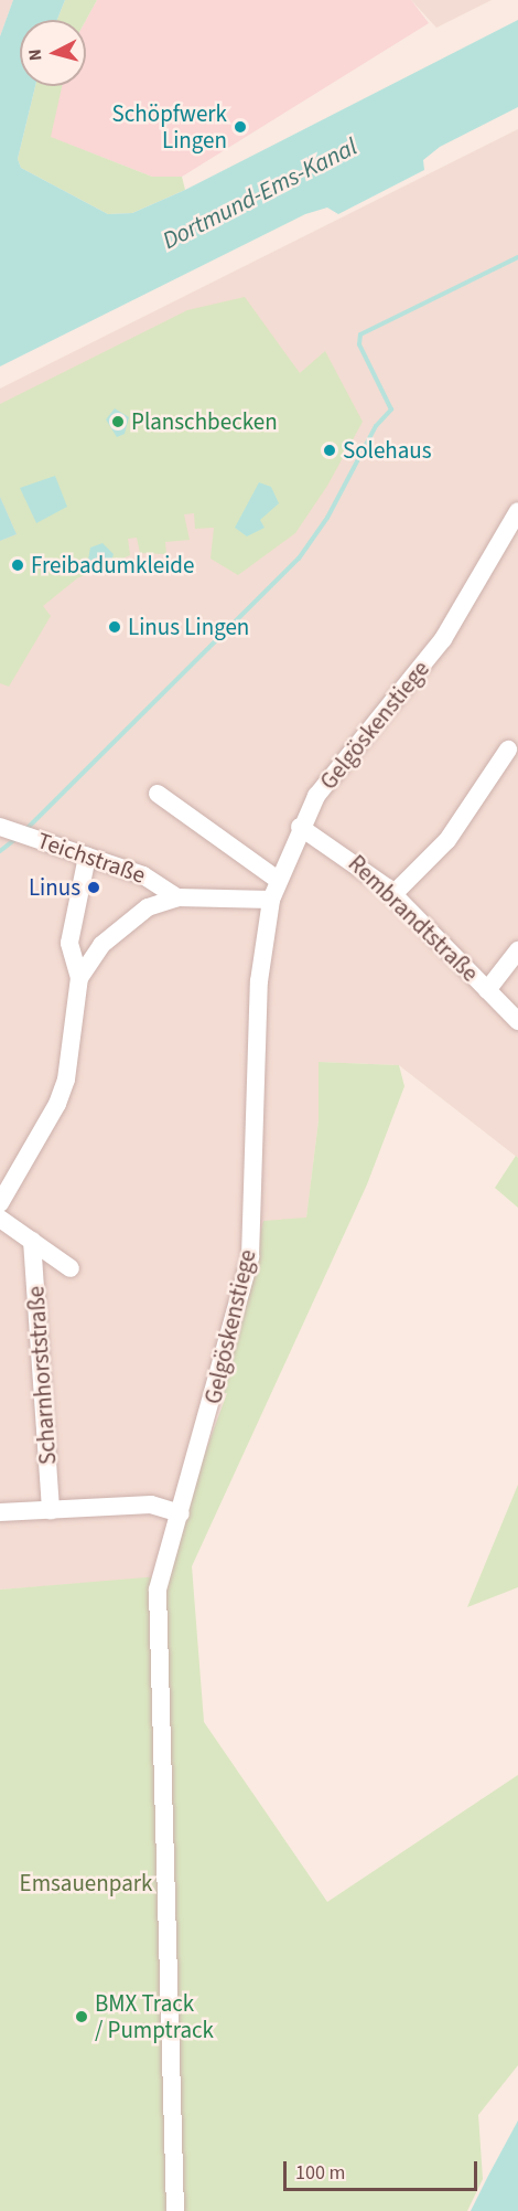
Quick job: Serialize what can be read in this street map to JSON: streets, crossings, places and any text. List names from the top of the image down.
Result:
{
  "streets": {
    "street": [
      "Gelgöskenstiege",
      "Teichstraße",
      "Rembrandtstraße",
      "Scharnhorststraße"
    ]
  },
  "crossings": [
    ["Gelgöskenstiege", "Rembrandtstraße"]
  ],
  "water": ["Dortmund-Ems-Kanal"],
  "parks": ["Emsauenpark"],
  "places": [
    "Schöpfwerk Lingen",
    "Planschbecken",
    "Solehaus",
    "Freibadumkleide",
    "Linus Lingen",
    "Linus",
    "BMX Track / Pumptrack"
  ],
  "scale_bar": "100 m",
  "north": "left"
}
